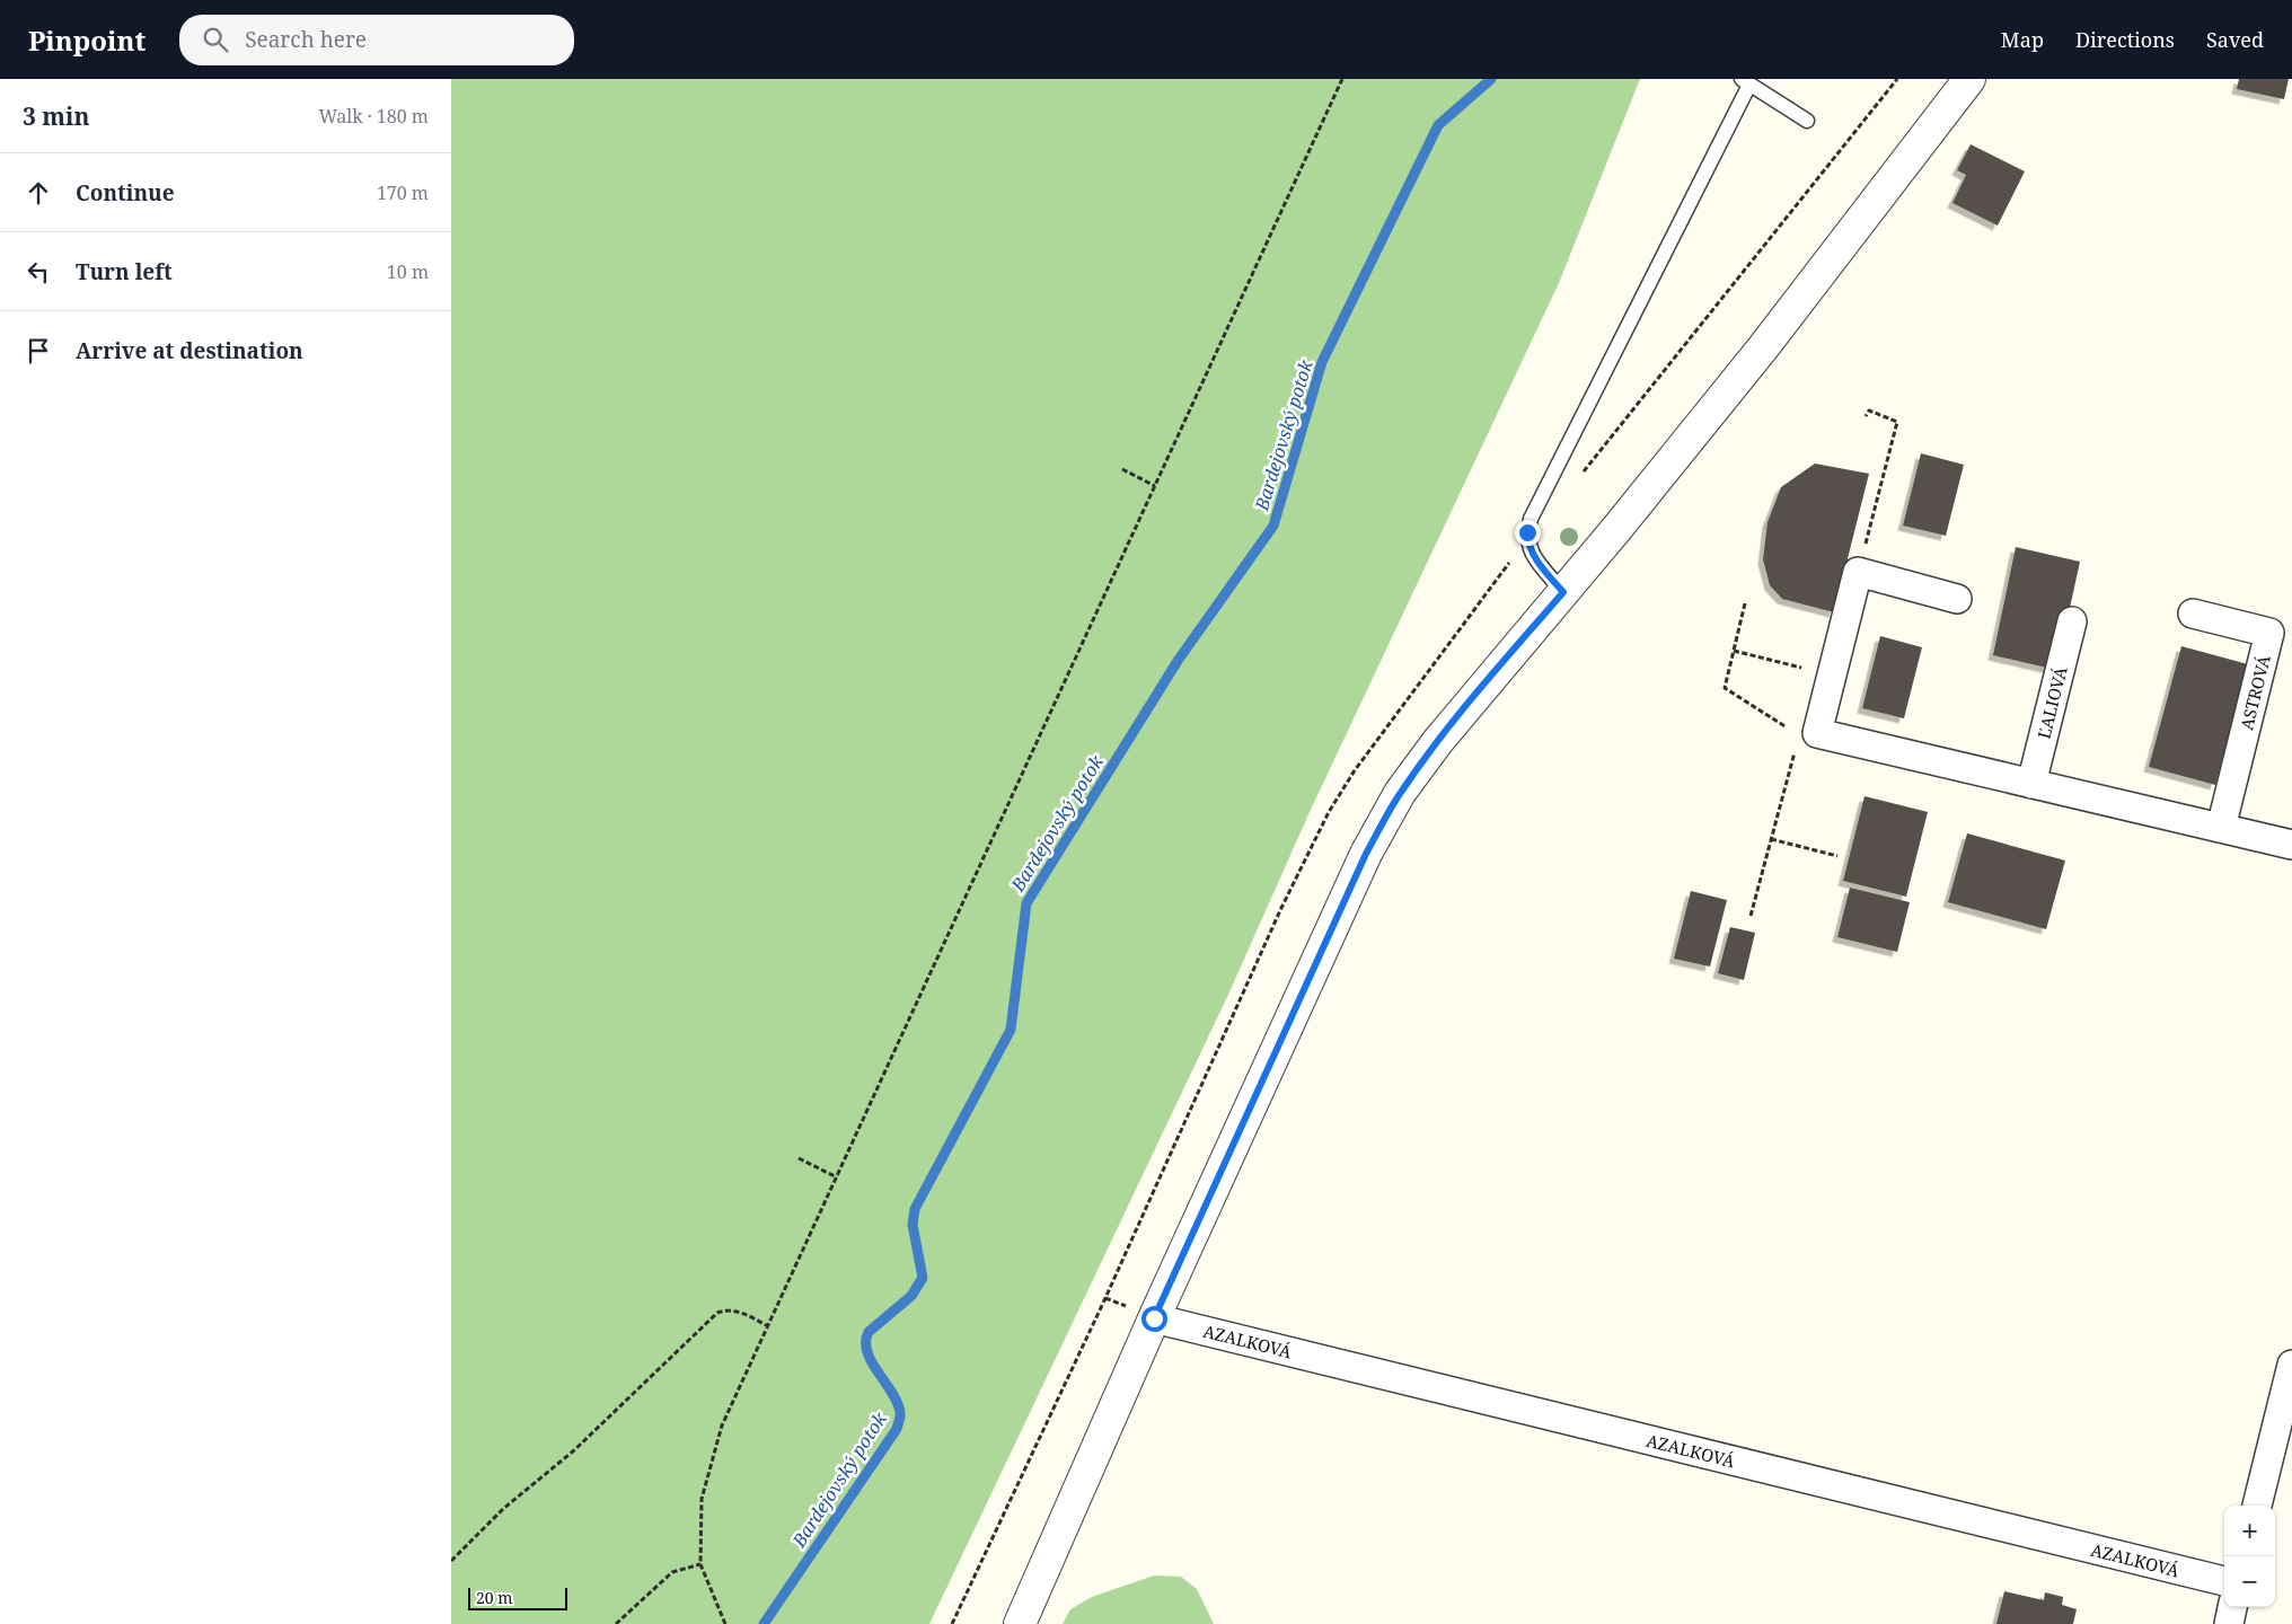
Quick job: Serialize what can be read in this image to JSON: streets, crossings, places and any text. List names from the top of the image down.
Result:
{
  "streets": {
    "street": ["ASTROVÁ", "ĽALIOVÁ", "AZALKOVÁ"]
  },
  "water": ["Bardejovský potok"],
  "scale_bar": "20 m",
  "page": {
    "header": "Pinpoint",
    "search": "Search here",
    "nav": ["Map", "Directions", "Saved"],
    "heading": ["3 min", "Walk · 180 m"],
    "list": [
      ["Continue", "170 m"],
      ["Turn left", "10 m"],
      "Arrive at destination"
    ],
    "map_buttons": ["+", "−"],
    "scale": "20 m"
  }
}
